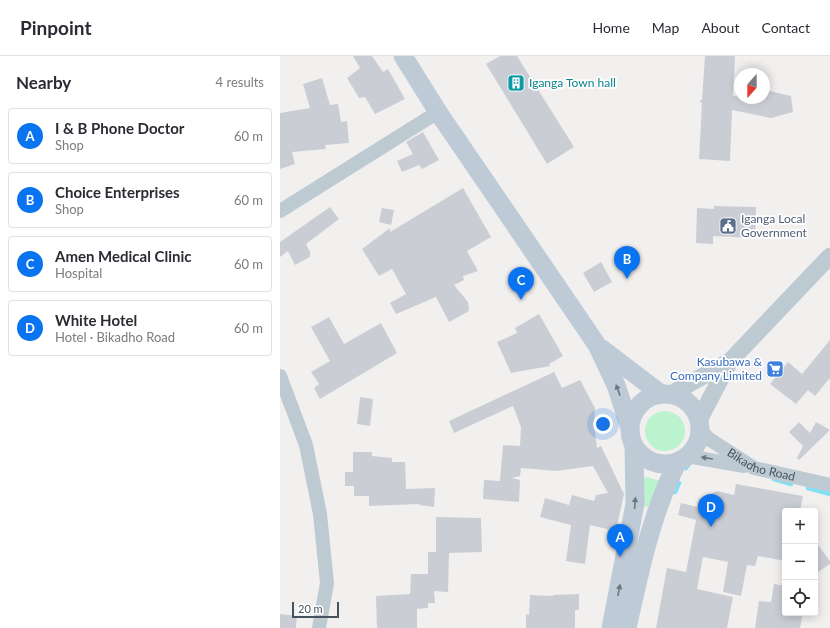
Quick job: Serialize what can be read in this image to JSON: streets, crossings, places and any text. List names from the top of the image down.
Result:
{
  "streets": {
    "street": ["Bikadho Road"]
  },
  "places": {
    "building": ["Iganga Town hall"],
    "public building": ["Iganga Local Government"],
    "supermarket": ["Kasubawa & Company Limited"]
  },
  "scale_bar": "20 m",
  "north": "bottom",
  "page": {
    "header": "Pinpoint",
    "nav": [
      "Home",
      "Map",
      "About",
      "Contact"
    ],
    "heading": ["Nearby", "4 results"],
    "list": [
      {
        "mark": "A",
        "name": "I & B Phone Doctor",
        "note": "Shop",
        "value": "60 m"
      },
      {
        "mark": "B",
        "name": "Choice Enterprises",
        "note": "Shop",
        "value": "60 m"
      },
      {
        "mark": "C",
        "name": "Amen Medical Clinic",
        "note": "Hospital",
        "value": "60 m"
      },
      {
        "mark": "D",
        "name": "White Hotel",
        "note": "Hotel · Bikadho Road",
        "value": "60 m"
      }
    ],
    "pins": [
      "B",
      "C",
      "D",
      "A"
    ],
    "map_buttons": ["+", "−"],
    "scale": "20 m"
  }
}
